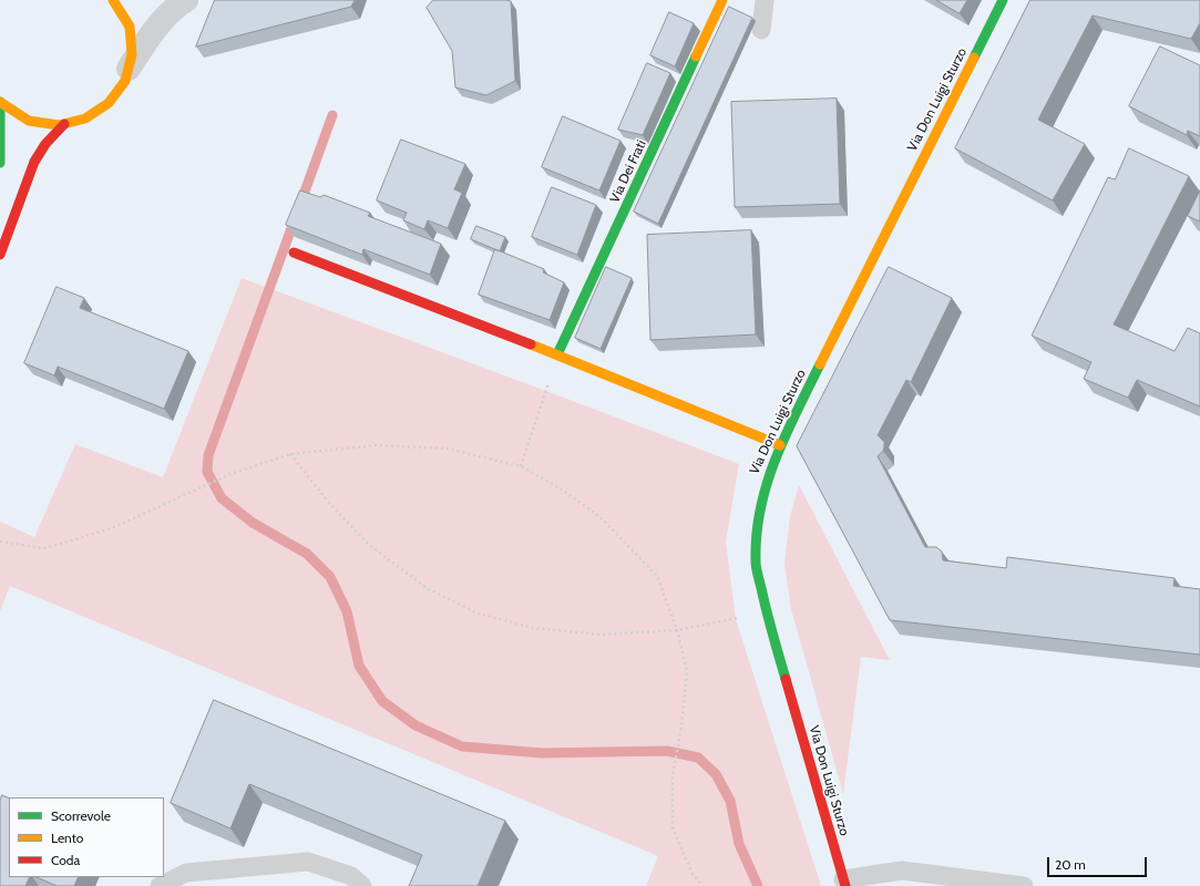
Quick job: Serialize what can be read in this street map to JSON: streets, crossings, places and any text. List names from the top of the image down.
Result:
{
  "streets": {
    "street": ["Via Don Luigi Sturzo", "Via Dei Frati"]
  },
  "legend": ["Scorrevole", "Lento", "Coda"],
  "scale_bar": "20 m"
}
